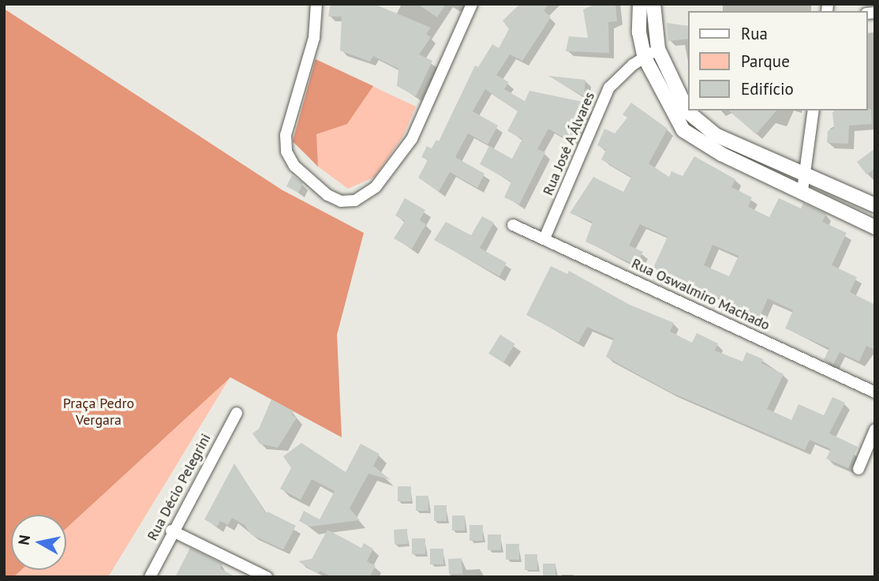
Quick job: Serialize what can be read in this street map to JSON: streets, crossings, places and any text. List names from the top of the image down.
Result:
{
  "streets": {
    "street": ["Rua José A Álvares", "Rua Oswalmiro Machado", "Rua Décio Pelegrini"]
  },
  "crossings": [
    ["Rua José A Álvares", "Rua Oswalmiro Machado"]
  ],
  "parks": ["Praça Pedro Vergara"],
  "legend": ["Rua", "Parque", "Edifício"],
  "north": "left"
}
